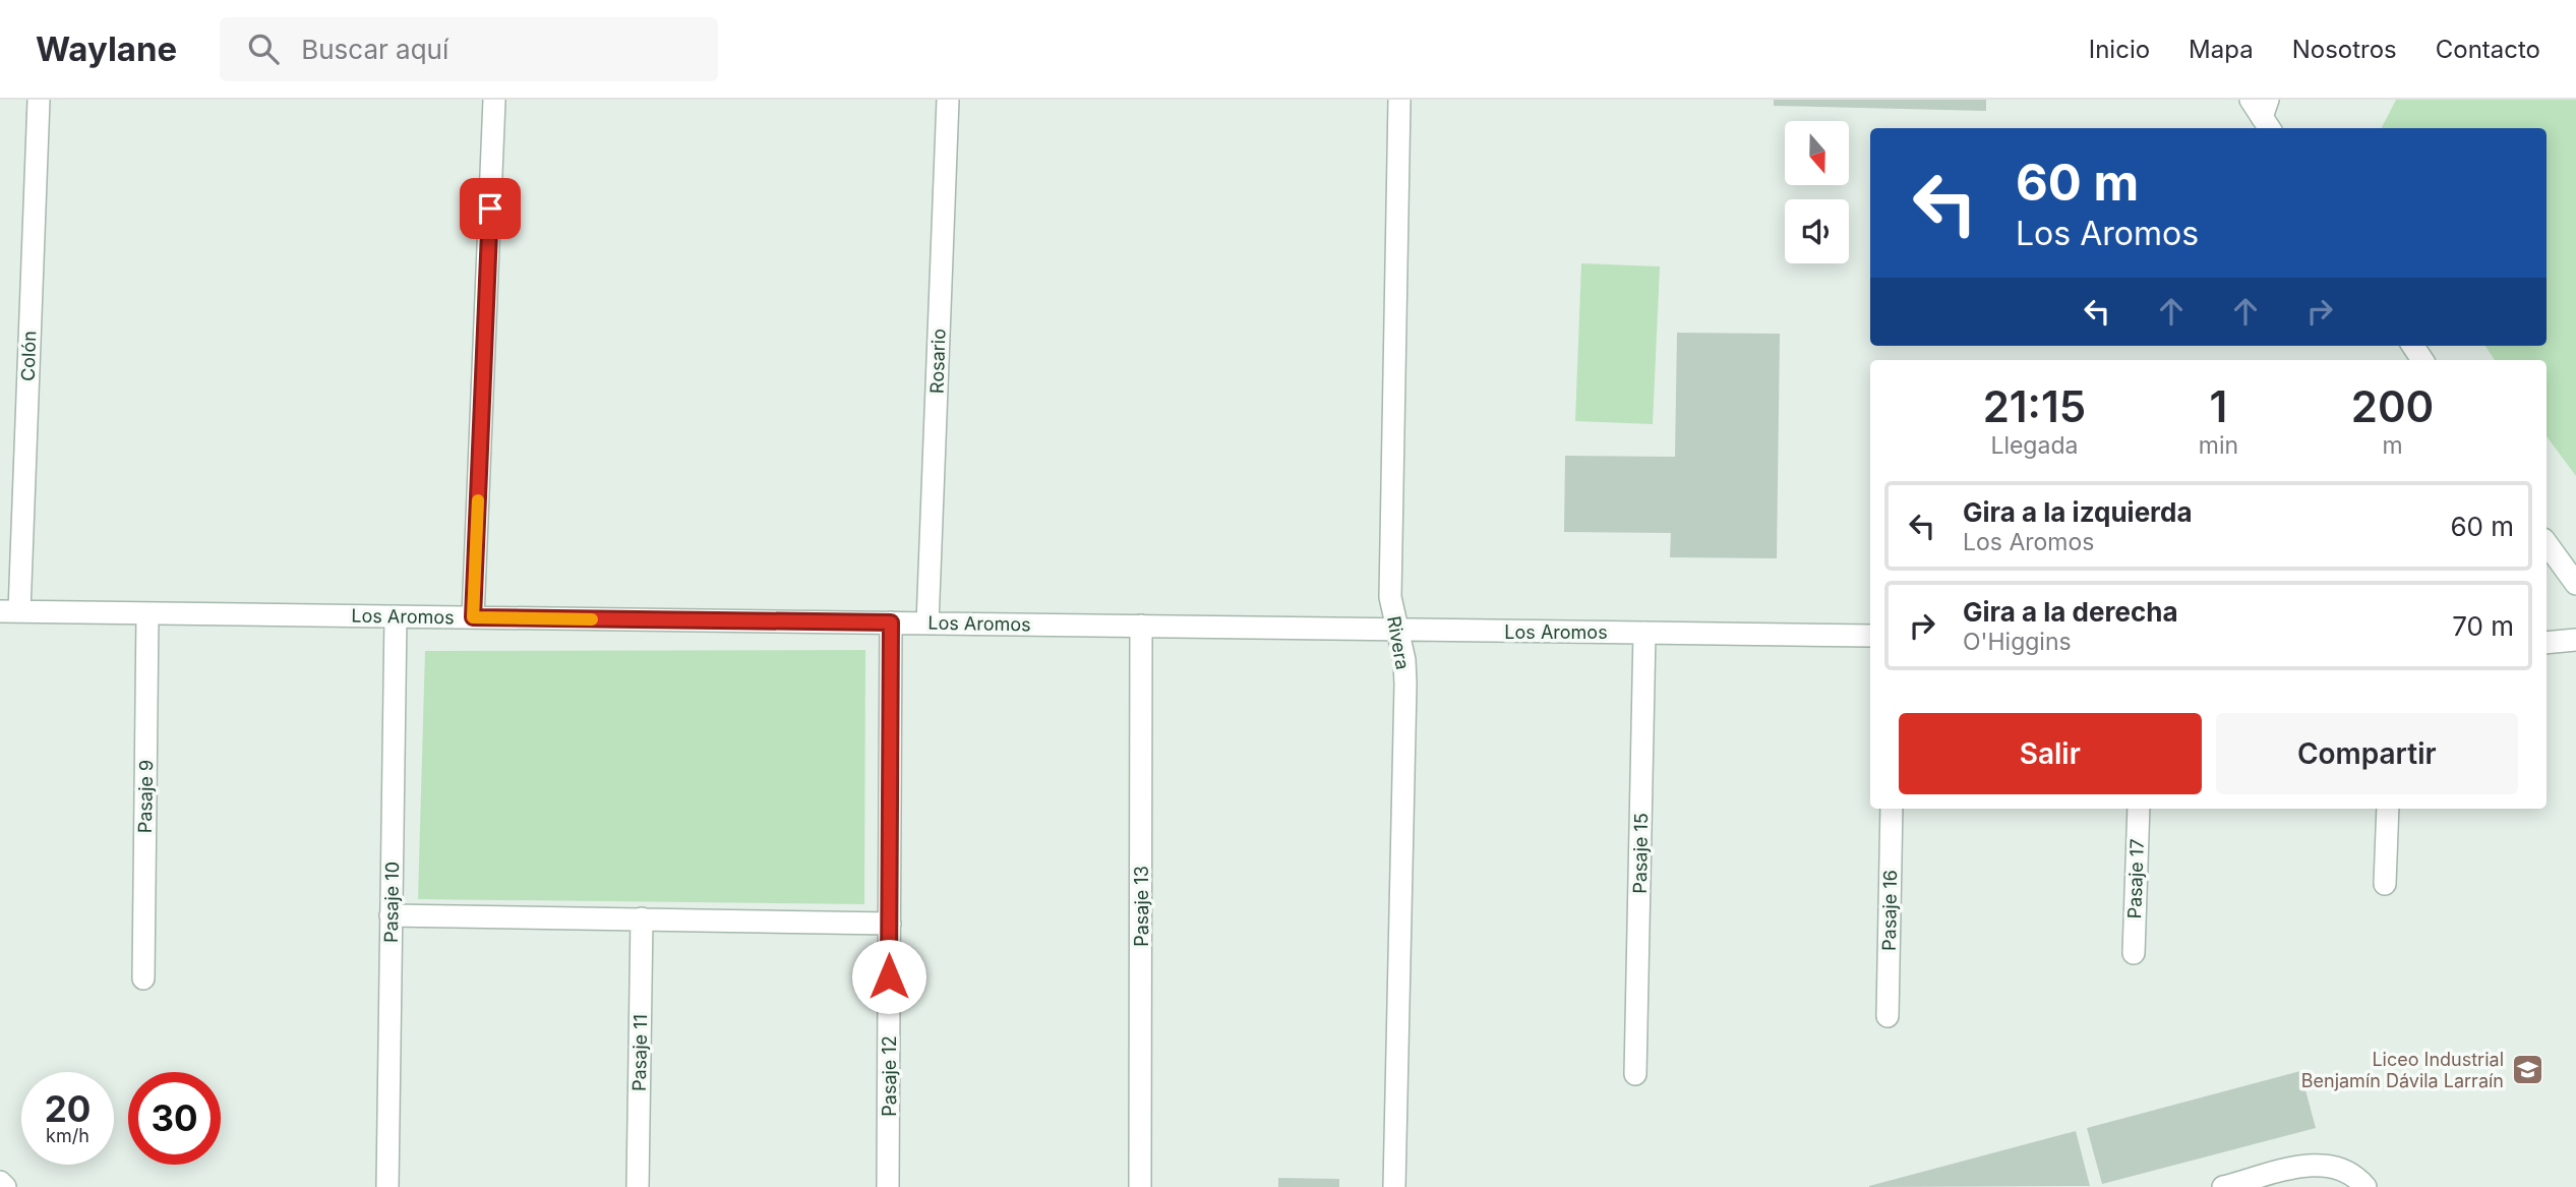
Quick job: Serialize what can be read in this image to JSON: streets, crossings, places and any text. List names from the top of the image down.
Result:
{
  "streets": {
    "street": [
      "Colón",
      "Rosario",
      "Los Aromos",
      "Rivera",
      "Pasaje 9",
      "Pasaje 15",
      "Pasaje 17",
      "Pasaje 10",
      "Pasaje 13",
      "Pasaje 16",
      "Pasaje 11",
      "Pasaje 12"
    ]
  },
  "crossings": [
    ["Colón", "Los Aromos"],
    ["Rosario", "Los Aromos"],
    ["Los Aromos", "Rivera"],
    ["Los Aromos", "Pasaje 9"],
    ["Los Aromos", "Pasaje 15"],
    ["Los Aromos", "Pasaje 10"],
    ["Los Aromos", "Pasaje 13"],
    ["Los Aromos", "Pasaje 12"]
  ],
  "places": {
    "school or university": ["Liceo Industrial Benjamín Dávila Larraín"]
  },
  "north": "bottom",
  "page": {
    "header": "Waylane",
    "search": "Buscar aquí",
    "nav": [
      "Inicio",
      "Mapa",
      "Nosotros",
      "Contacto"
    ],
    "turn": ["60 m", "Los Aromos"],
    "eta": [
      "21:15",
      "Llegada",
      "1",
      "min",
      "200",
      "m"
    ],
    "list": [
      {
        "name": "Gira a la izquierda",
        "note": "Los Aromos",
        "value": "60 m"
      },
      {
        "name": "Gira a la derecha",
        "note": "O'Higgins",
        "value": "70 m"
      }
    ],
    "buttons": ["Salir", "Compartir"],
    "speed": "20 km/h",
    "limit": "30"
  }
}
